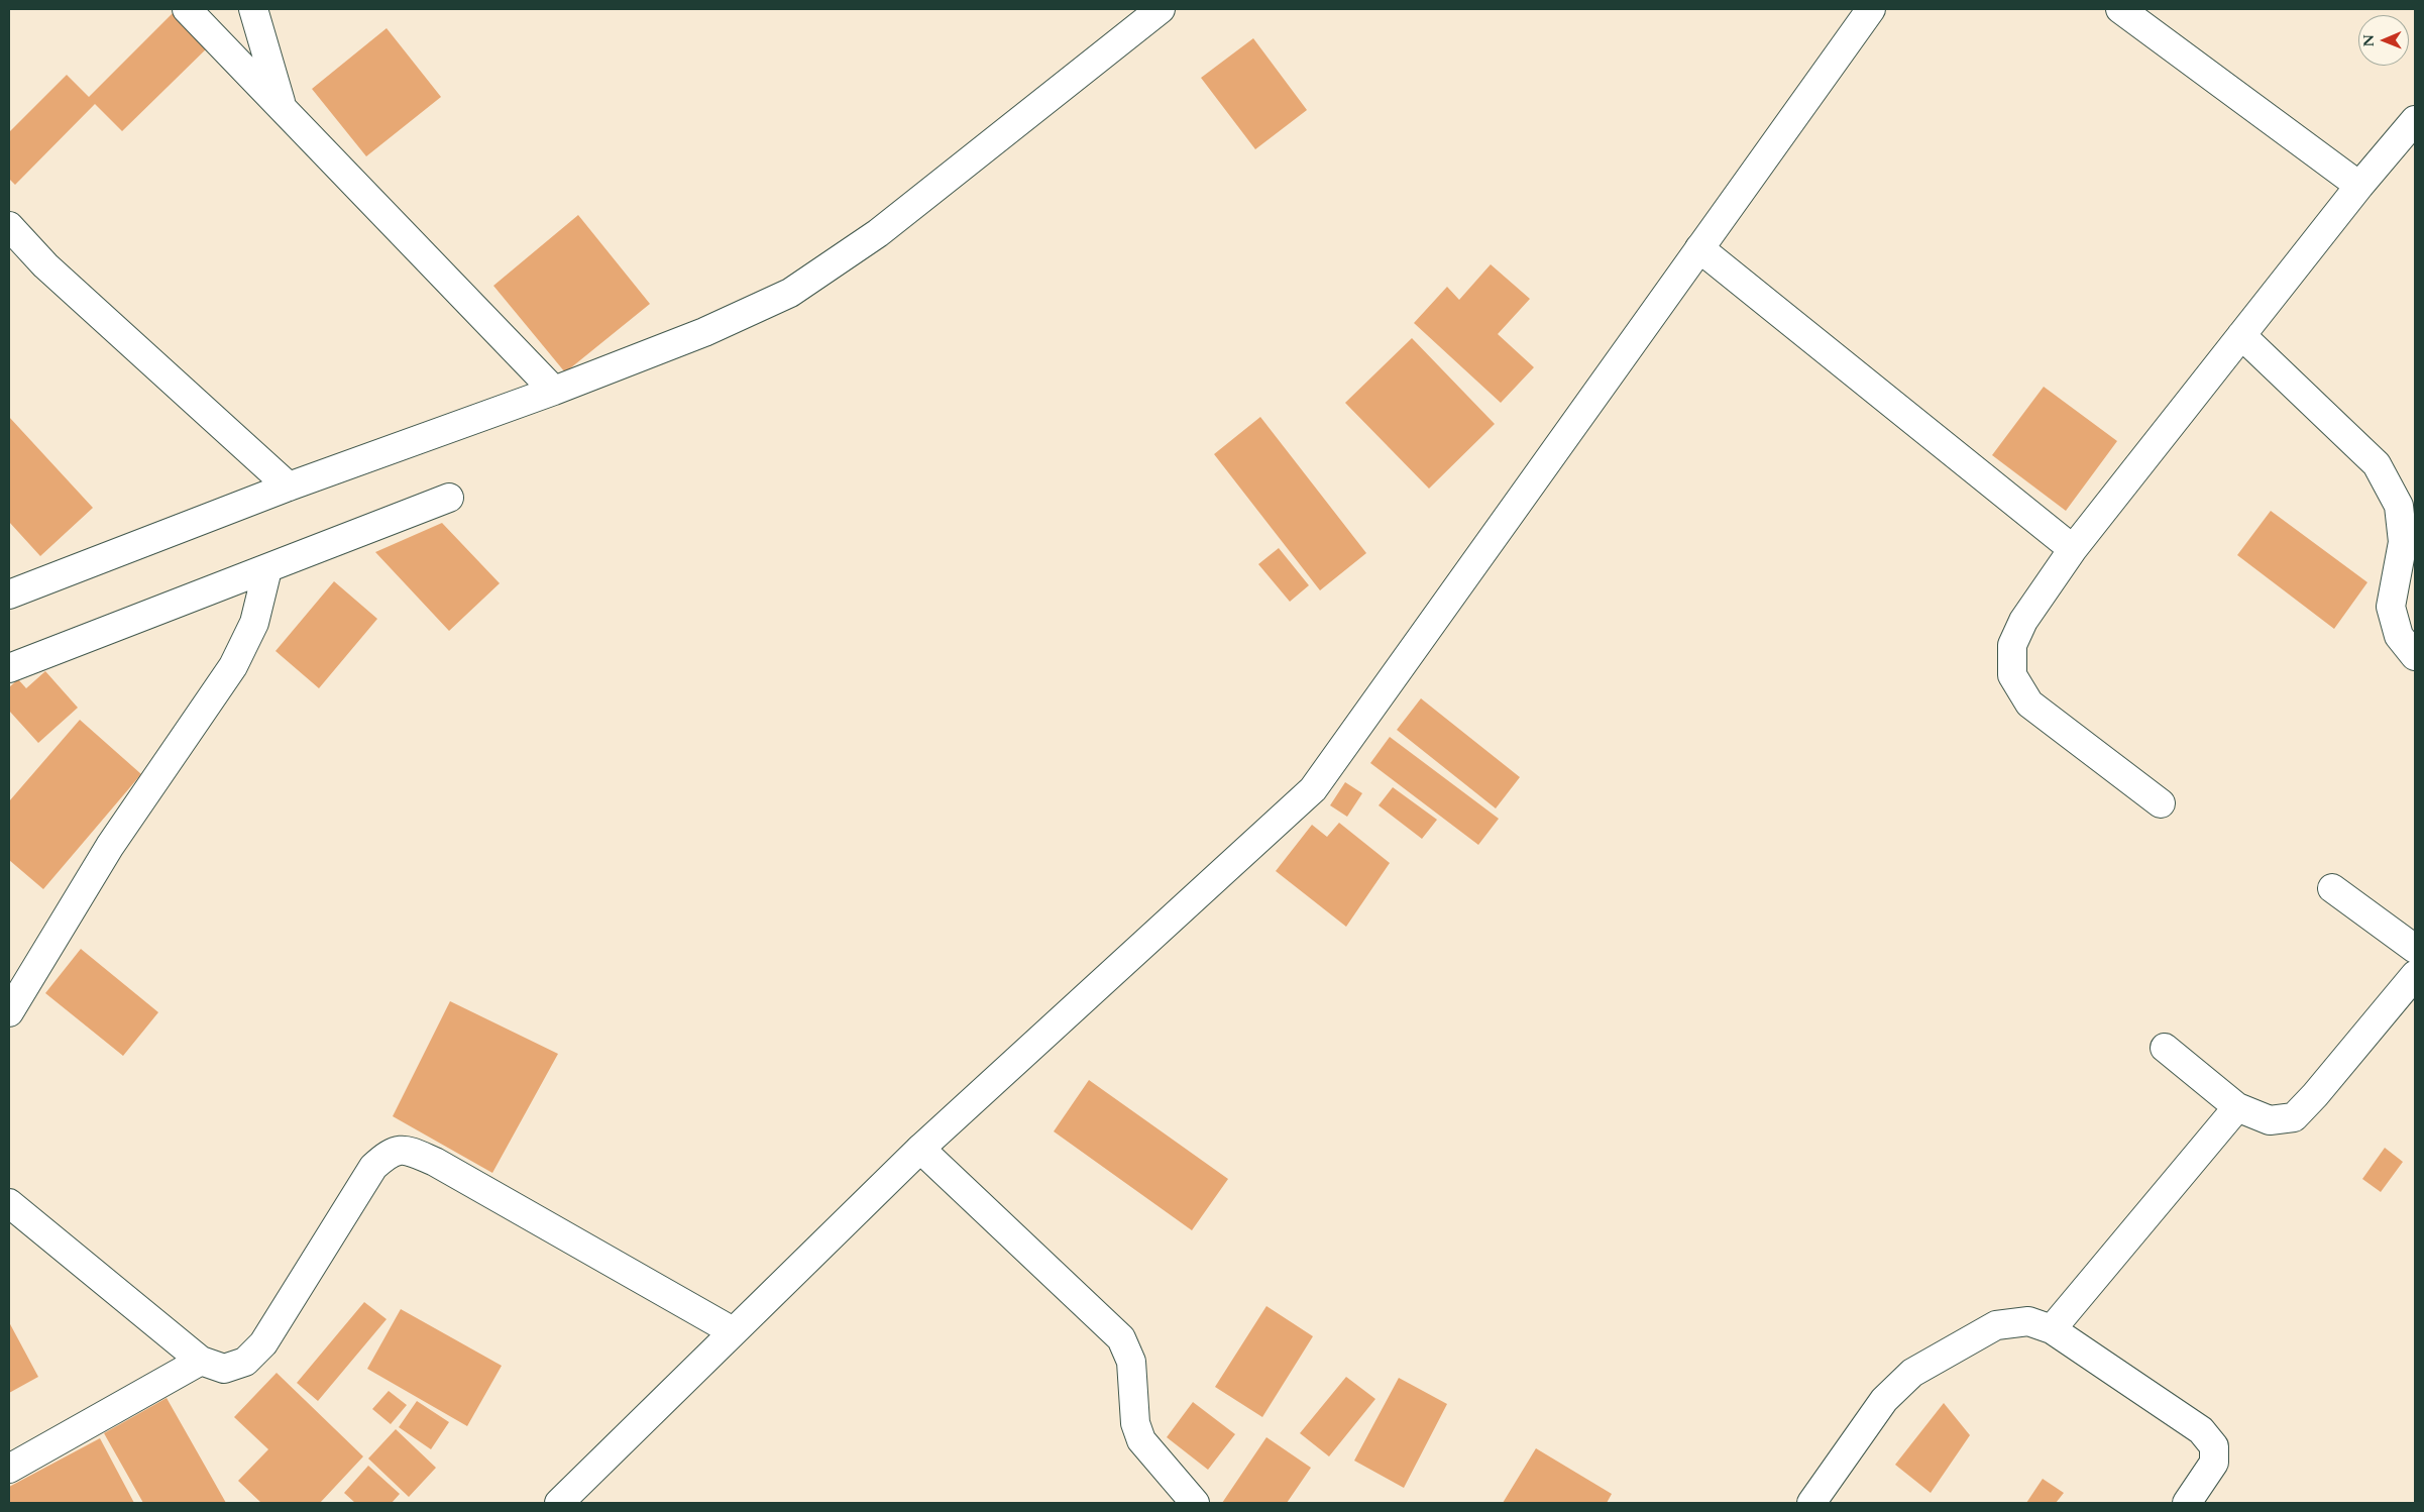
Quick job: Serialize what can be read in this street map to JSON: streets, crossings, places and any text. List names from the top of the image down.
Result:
{
  "north": "left"
}
